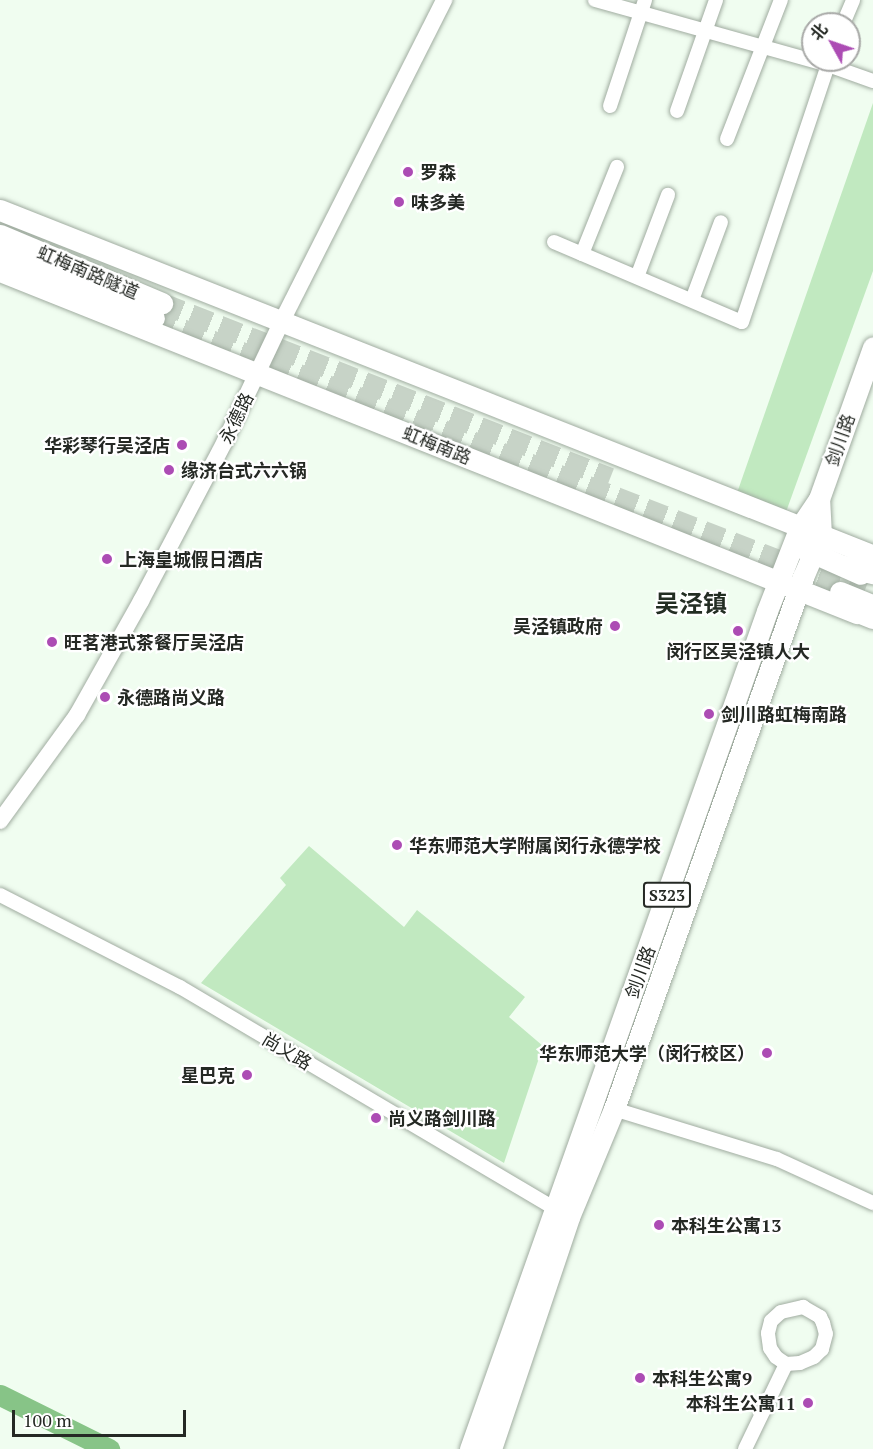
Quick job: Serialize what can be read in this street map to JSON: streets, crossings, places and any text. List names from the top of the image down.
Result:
{
  "streets": {
    "main road": [
      "虹梅南路隧道",
      "剑川路",
      "虹梅南路",
      "S323"
    ],
    "street": ["永德路", "尚义路"]
  },
  "crossings": [
    ["虹梅南路隧道", "虹梅南路"],
    ["永德路", "虹梅南路"],
    ["剑川路", "虹梅南路"],
    ["剑川路", "尚义路"]
  ],
  "districts": ["吴泾镇"],
  "places": [
    "罗森",
    "味多美",
    "华彩琴行吴泾店",
    "缘济台式六六锅",
    "上海皇城假日酒店",
    "吴泾镇政府",
    "闵行区吴泾镇人大",
    "旺茗港式茶餐厅吴泾店",
    "永德路尚义路",
    "剑川路虹梅南路",
    "华东师范大学附属闵行永德学校",
    "华东师范大学（闵行校区）",
    "星巴克",
    "尚义路剑川路",
    "本科生公寓13",
    "本科生公寓9",
    "本科生公寓11"
  ],
  "scale_bar": "100 m",
  "north": "top left"
}
